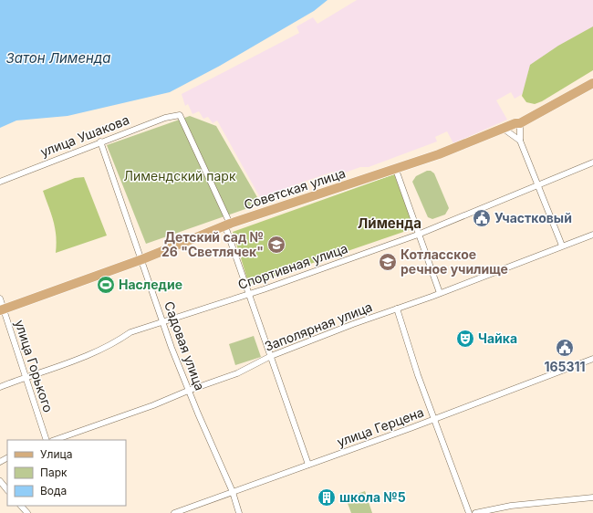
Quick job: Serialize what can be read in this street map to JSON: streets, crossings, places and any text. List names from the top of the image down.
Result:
{
  "streets": {
    "main road": ["Советская улица"],
    "street": [
      "улица Ушакова",
      "Спортивная улица",
      "Заполярная улица",
      "Садовая улица",
      "улица Горького",
      "улица Герцена"
    ]
  },
  "crossings": [
    ["улица Ушакова", "Советская улица"],
    ["улица Ушакова", "Садовая улица"],
    ["Советская улица", "Садовая улица"],
    ["Советская улица", "улица Горького"],
    ["Спортивная улица", "Садовая улица"],
    ["Спортивная улица", "улица Горького"],
    ["Заполярная улица", "Садовая улица"],
    ["Садовая улица", "улица Герцена"]
  ],
  "districts": ["Ли́менда"],
  "water": ["Затон Лименда"],
  "parks": ["Лимендский парк"],
  "places": {
    "public building": ["Участковый", "165311"],
    "school or university": ["Детский сад № 26 \"Светлячек\"", "Котласское речное училище"],
    "sports": ["Наследие"],
    "theatre": ["Чайка"],
    "building": ["школа №5"]
  },
  "legend": ["Улица", "Парк", "Вода"]
}
